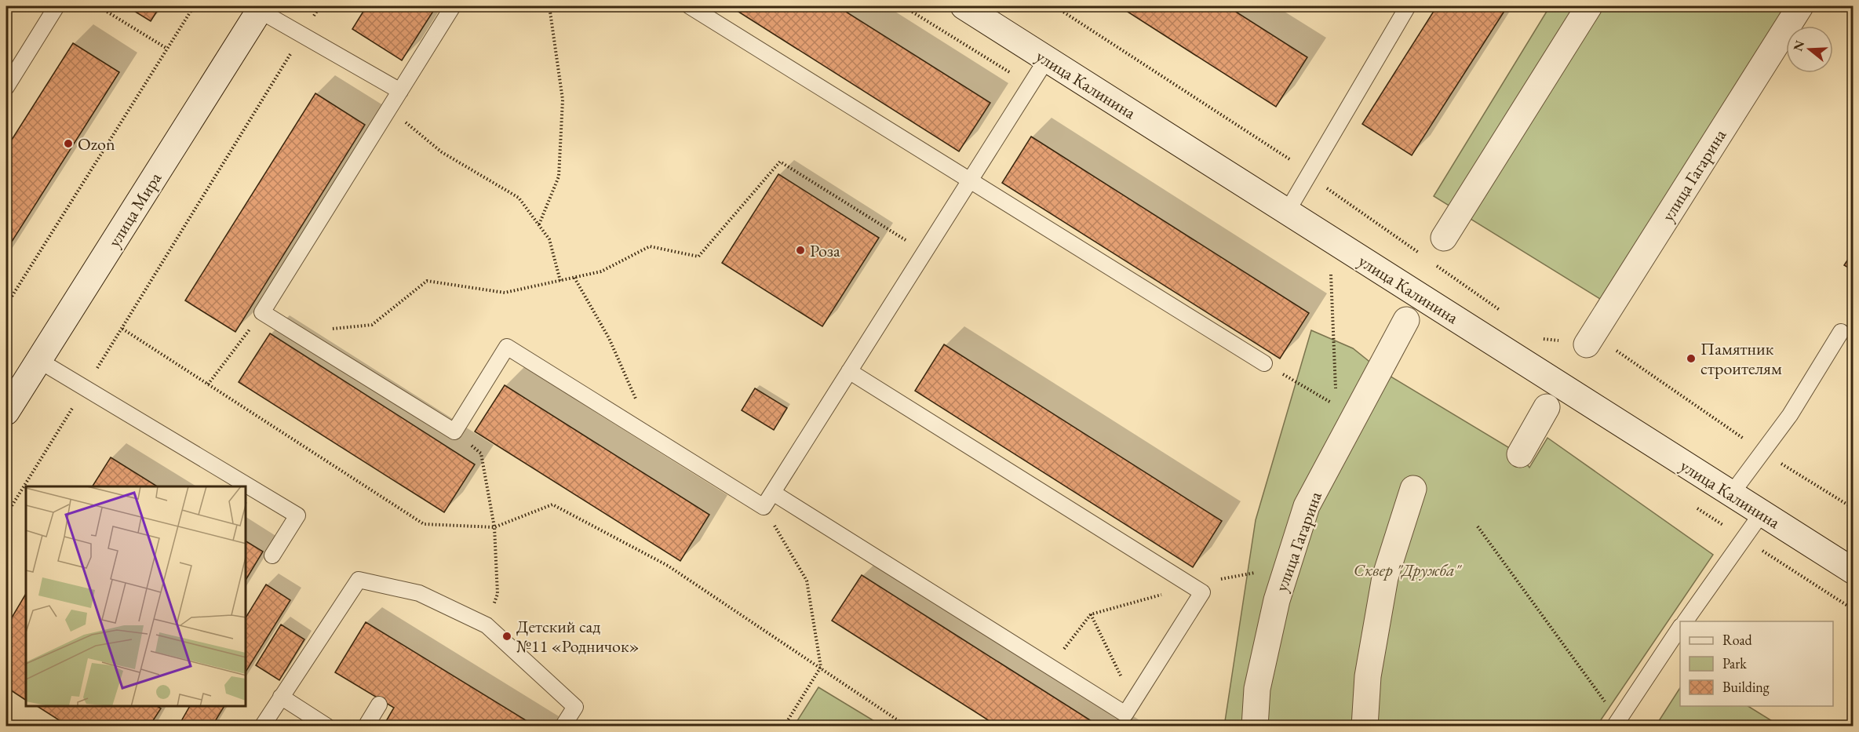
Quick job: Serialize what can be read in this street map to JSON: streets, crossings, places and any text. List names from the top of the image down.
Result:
{
  "streets": {
    "street": ["улица Калинина", "улица Гагарина", "улица Мира"]
  },
  "parks": ["Сквер \"Дружба\""],
  "places": [
    "Ozon",
    "Роза",
    "Памятник строителям",
    "Детский сад №11 «Родничок»"
  ],
  "legend": ["Road", "Park", "Building"],
  "north": "left"
}
